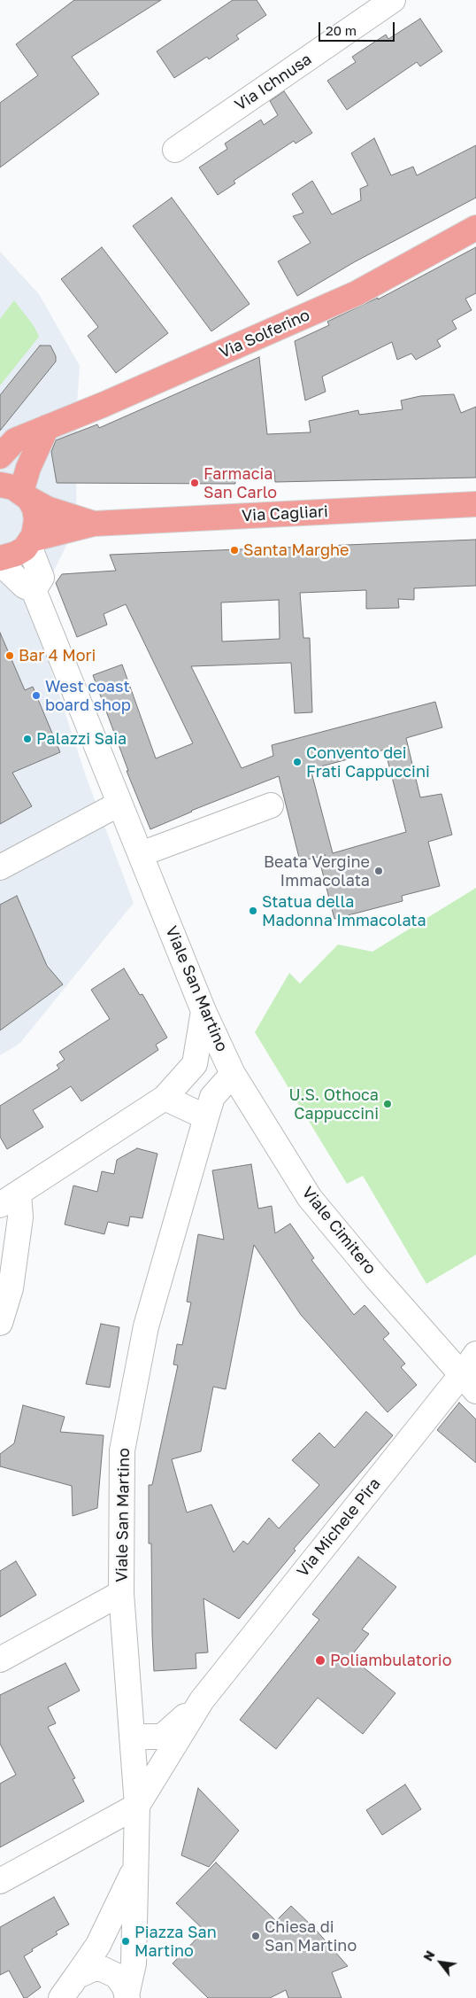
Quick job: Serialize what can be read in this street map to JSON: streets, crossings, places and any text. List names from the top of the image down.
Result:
{
  "streets": {
    "main road": ["Via Solferino", "Via Cagliari"],
    "street": [
      "Via Ichnusa",
      "Viale San Martino",
      "Viale Cimitero",
      "Via Michele Pira"
    ]
  },
  "crossings": [
    ["Viale San Martino", "Viale Cimitero"],
    ["Viale San Martino", "Via Michele Pira"],
    ["Viale Cimitero", "Via Michele Pira"]
  ],
  "places": [
    "Farmacia San Carlo",
    "Santa Marghe",
    "Bar 4 Mori",
    "West coast board shop",
    "Palazzi Saia",
    "Convento dei Frati Cappuccini",
    "Beata Vergine Immacolata",
    "Statua della Madonna Immacolata",
    "U.S. Othoca Cappuccini",
    "Poliambulatorio",
    "Chiesa di San Martino",
    "Piazza San Martino"
  ],
  "scale_bar": "20 m",
  "north": "top left"
}
